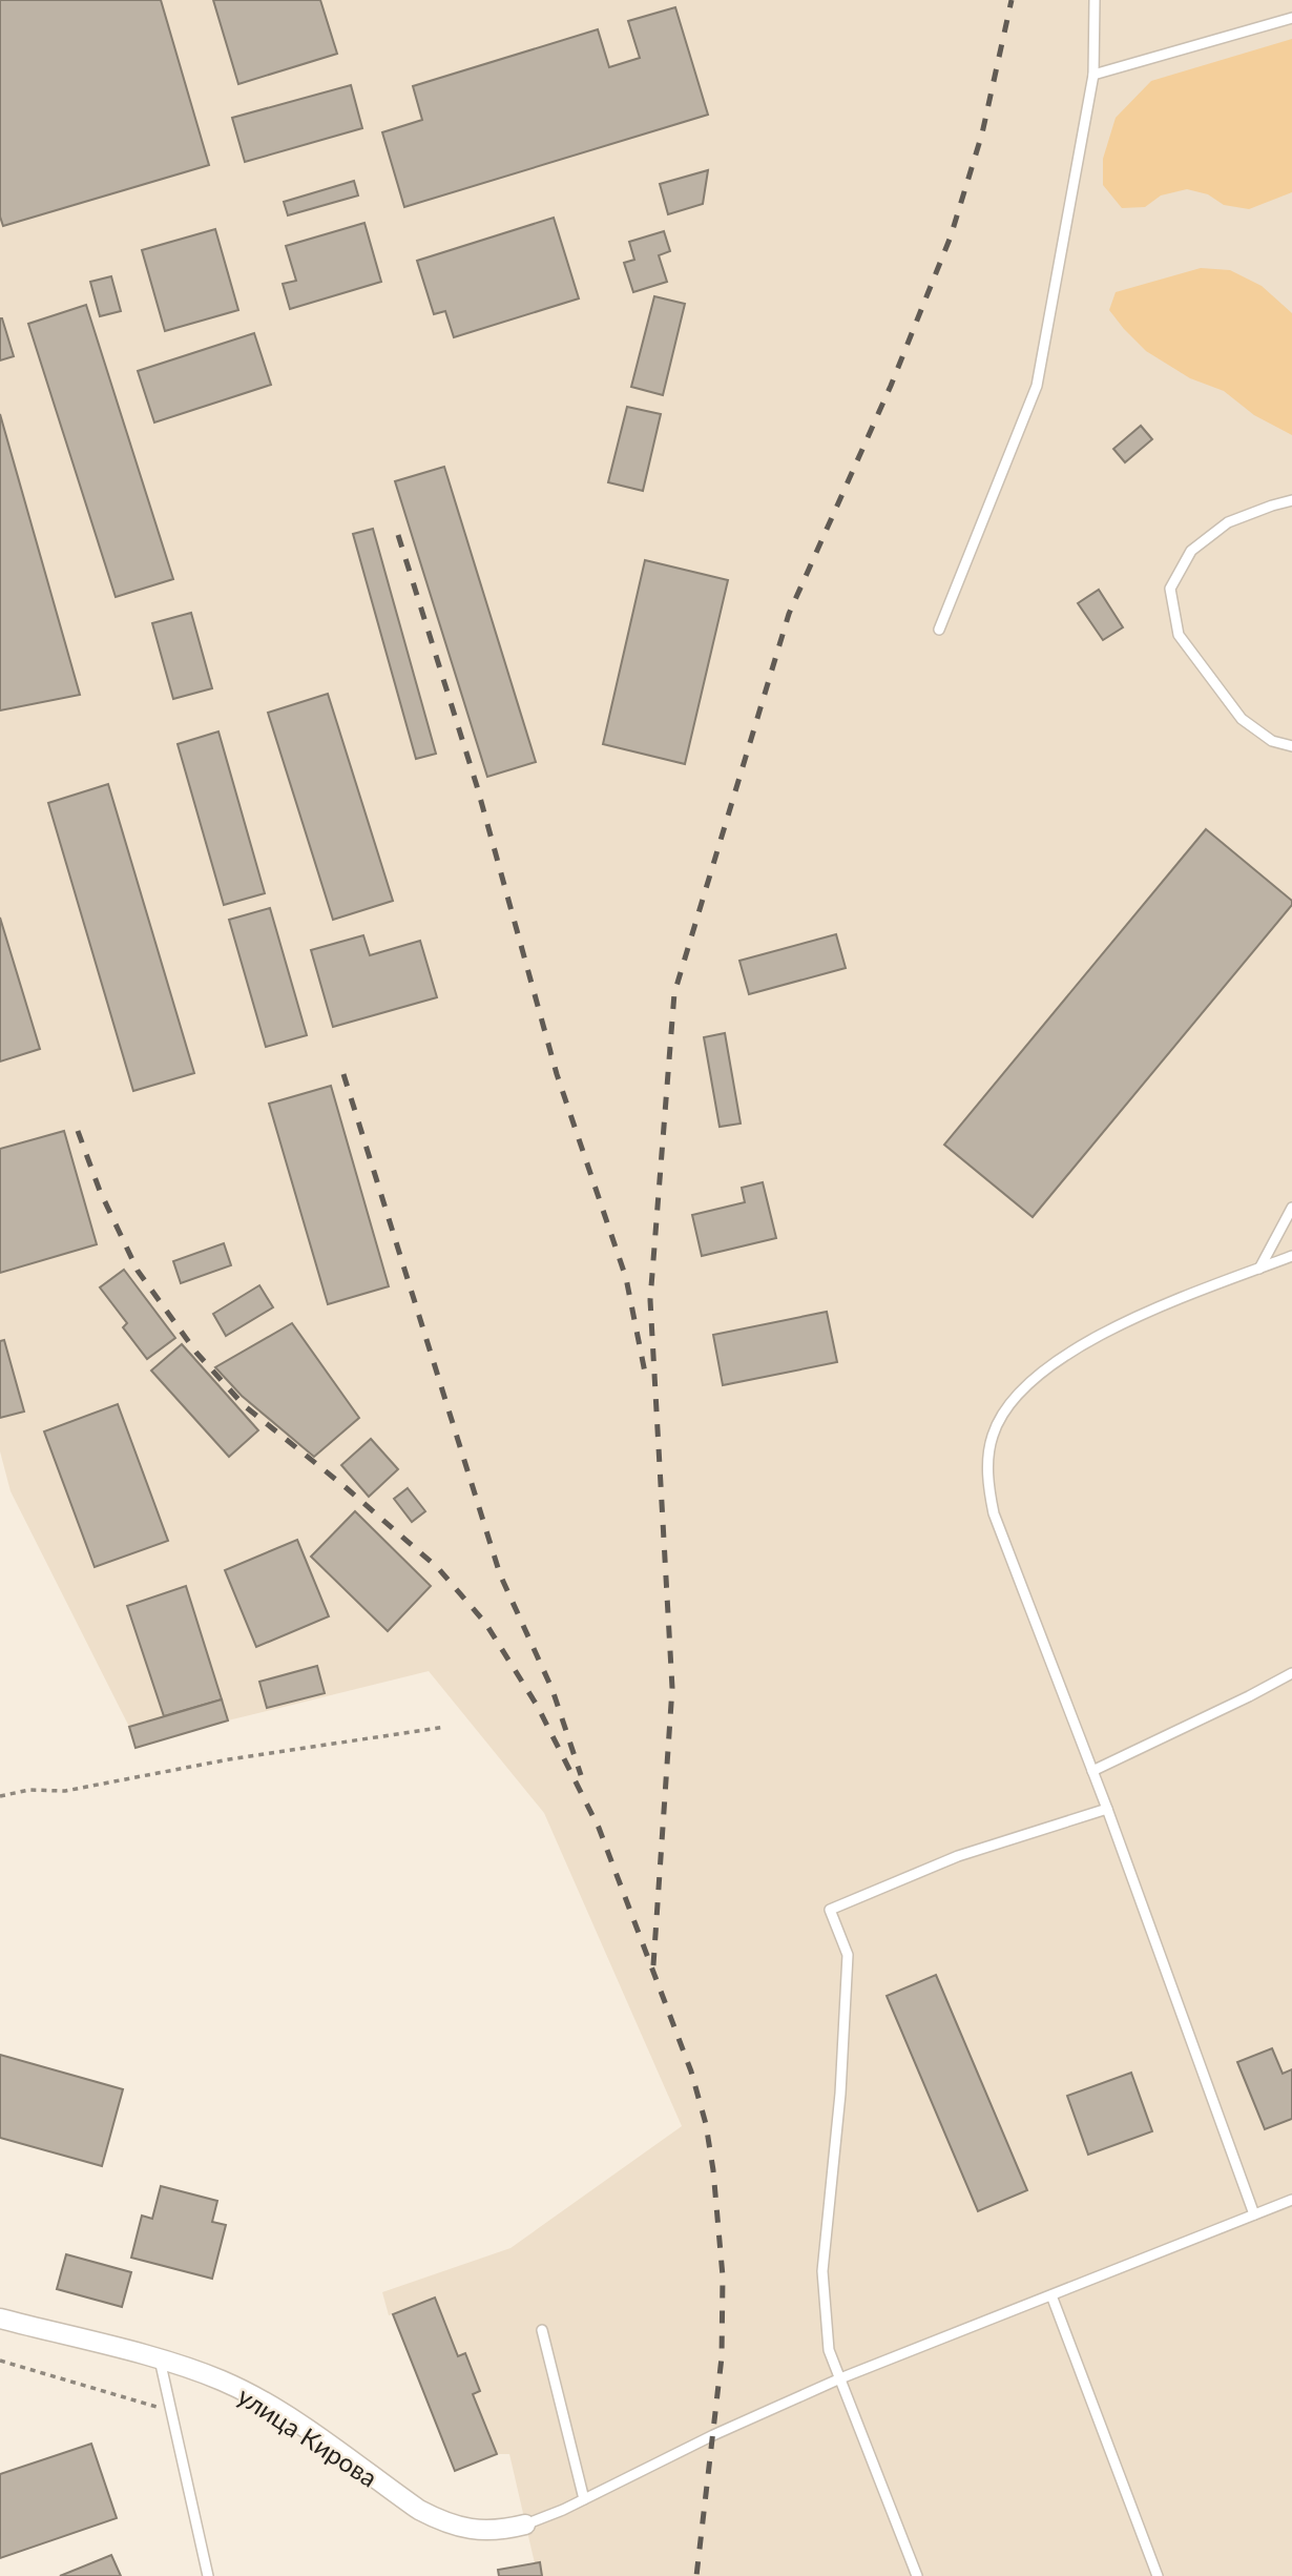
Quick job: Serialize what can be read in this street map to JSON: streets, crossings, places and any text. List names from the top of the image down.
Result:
{
  "streets": {
    "street": ["улица Кирова"]
  }
}
